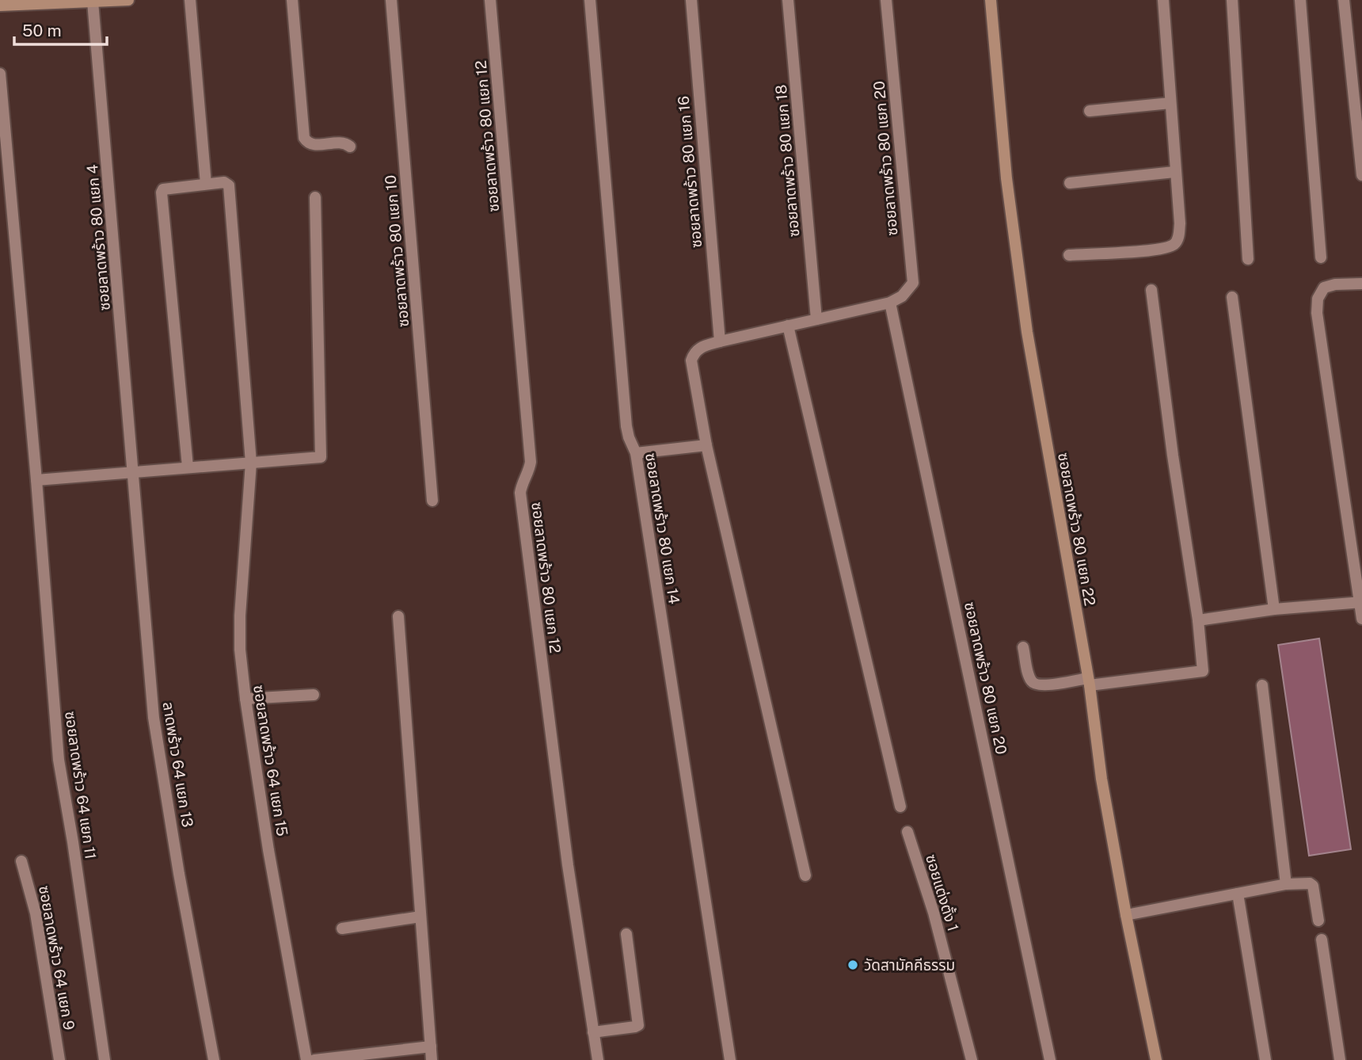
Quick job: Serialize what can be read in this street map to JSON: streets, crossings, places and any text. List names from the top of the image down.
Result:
{
  "streets": {
    "street": [
      "ซอยลาดพร้าว 80 แยก 12",
      "ซอยลาดพร้าว 80 แยก 20",
      "ซอยลาดพร้าว 80 แยก 18",
      "ซอยลาดพร้าว 80 แยก 16",
      "ซอยลาดพร้าว 80 แยก 4",
      "ซอยลาดพร้าว 80 แยก 10",
      "ซอยลาดพร้าว 80 แยก 14",
      "ซอยลาดพร้าว 80 แยก 22",
      "ซอยลาดพร้าว 64 แยก 15",
      "ลาดพร้าว 64 แยก 13",
      "ซอยลาดพร้าว 64 แยก 11",
      "ซอยแต่งตั้ง 1",
      "ซอยลาดพร้าว 64 แยก 9"
    ]
  },
  "crossings": [
    ["ซอยลาดพร้าว 80 แยก 20", "ซอยลาดพร้าว 80 แยก 18"],
    ["ซอยลาดพร้าว 80 แยก 20", "ซอยลาดพร้าว 80 แยก 16"],
    ["ซอยลาดพร้าว 80 แยก 4", "ลาดพร้าว 64 แยก 13"]
  ],
  "places": ["วัดสามัคคีธรรม"],
  "scale_bar": "50 m"
}
